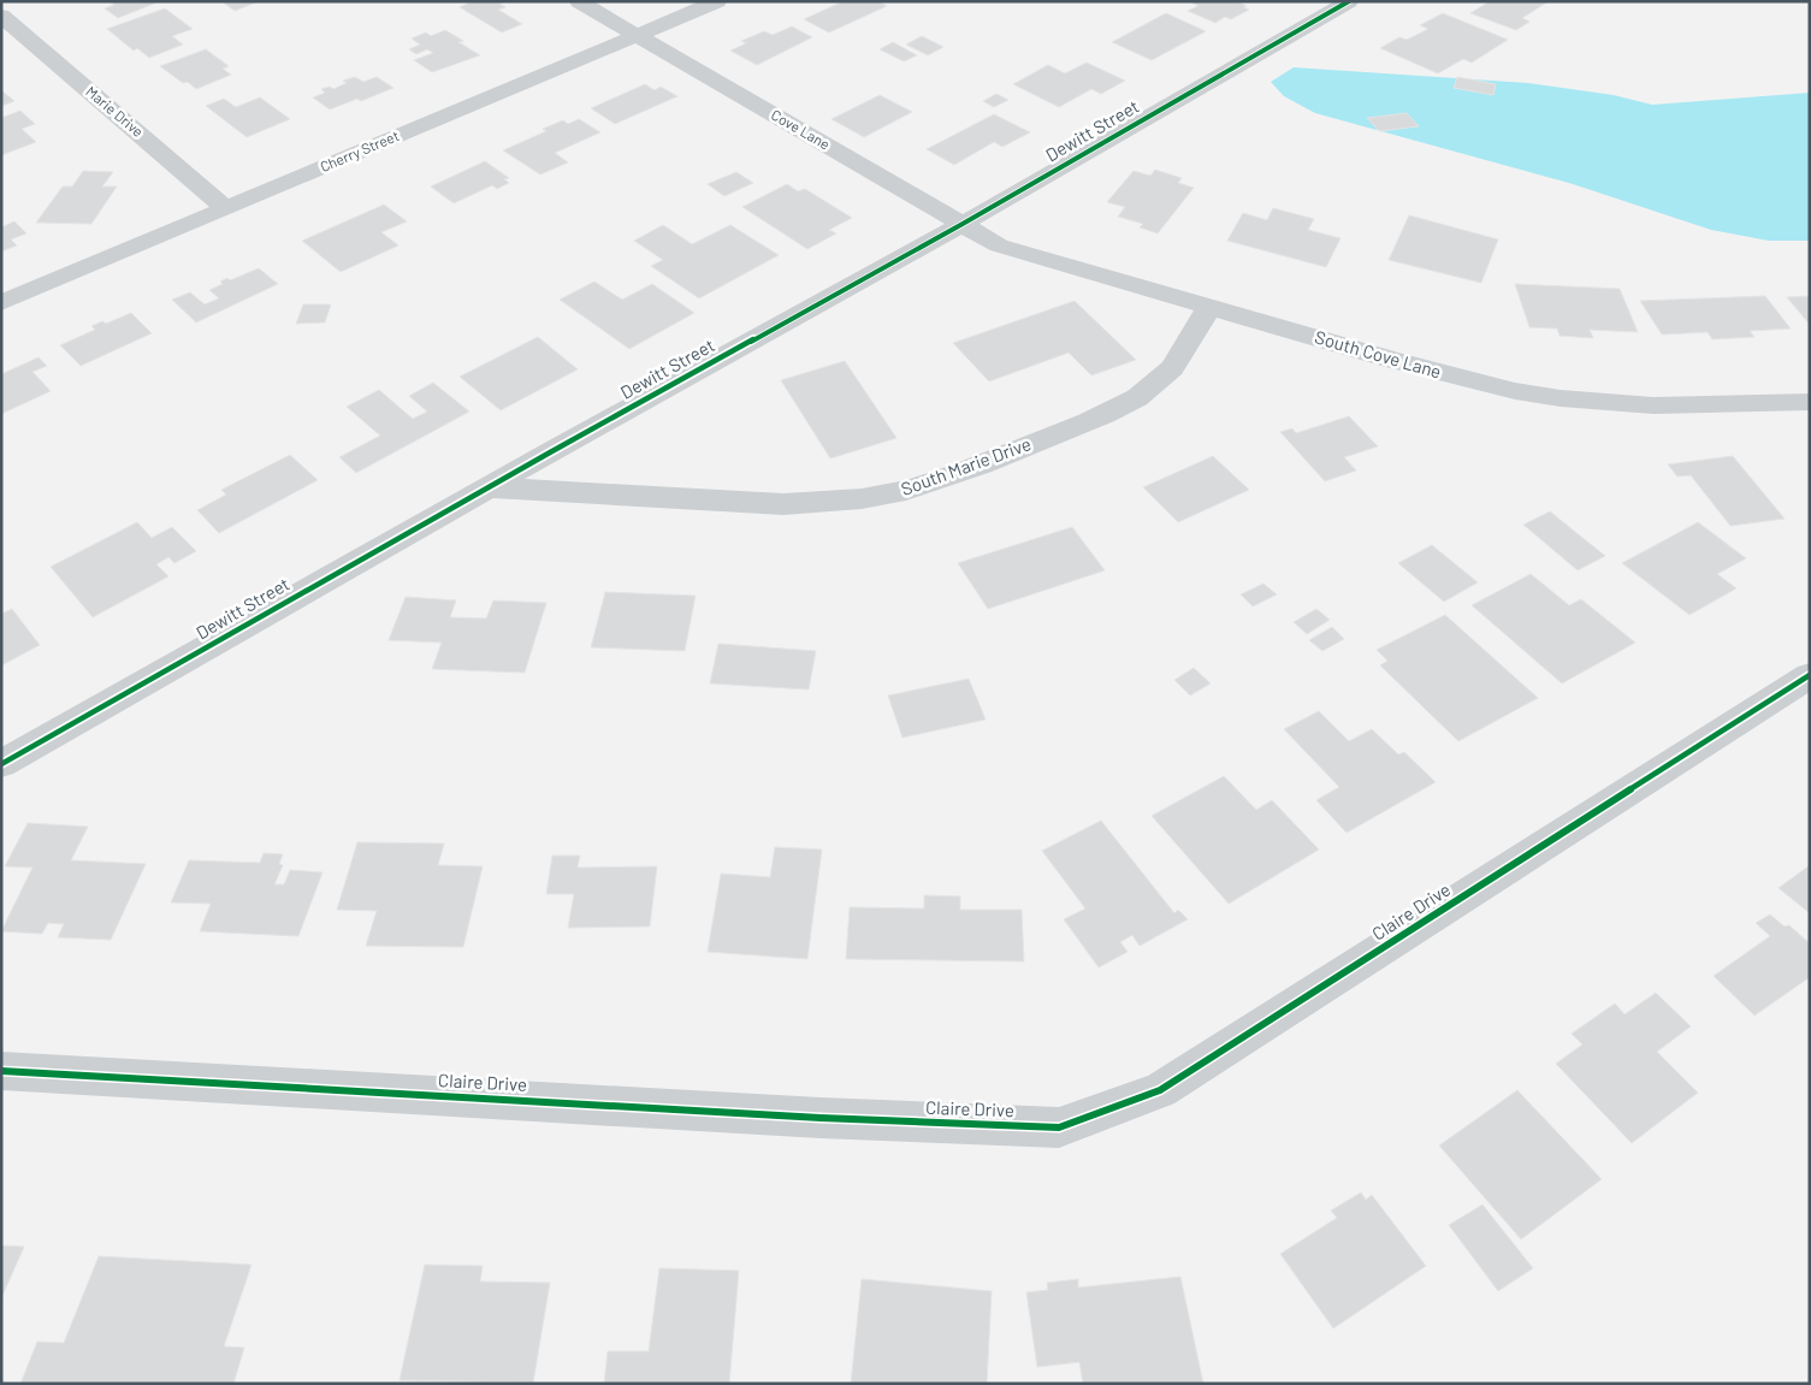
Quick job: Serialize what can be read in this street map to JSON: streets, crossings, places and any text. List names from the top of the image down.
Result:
{
  "streets": {
    "street": [
      "Marie Drive",
      "Cove Lane",
      "Dewitt Street",
      "Cherry Street",
      "South Cove Lane",
      "South Marie Drive",
      "Claire Drive"
    ]
  },
  "crossings": [
    ["Marie Drive", "Cherry Street"],
    ["Cove Lane", "Dewitt Street"],
    ["Cove Lane", "Cherry Street"],
    ["Cove Lane", "South Cove Lane"],
    ["Dewitt Street", "South Cove Lane"],
    ["Dewitt Street", "South Marie Drive"],
    ["South Cove Lane", "South Marie Drive"]
  ]
}
